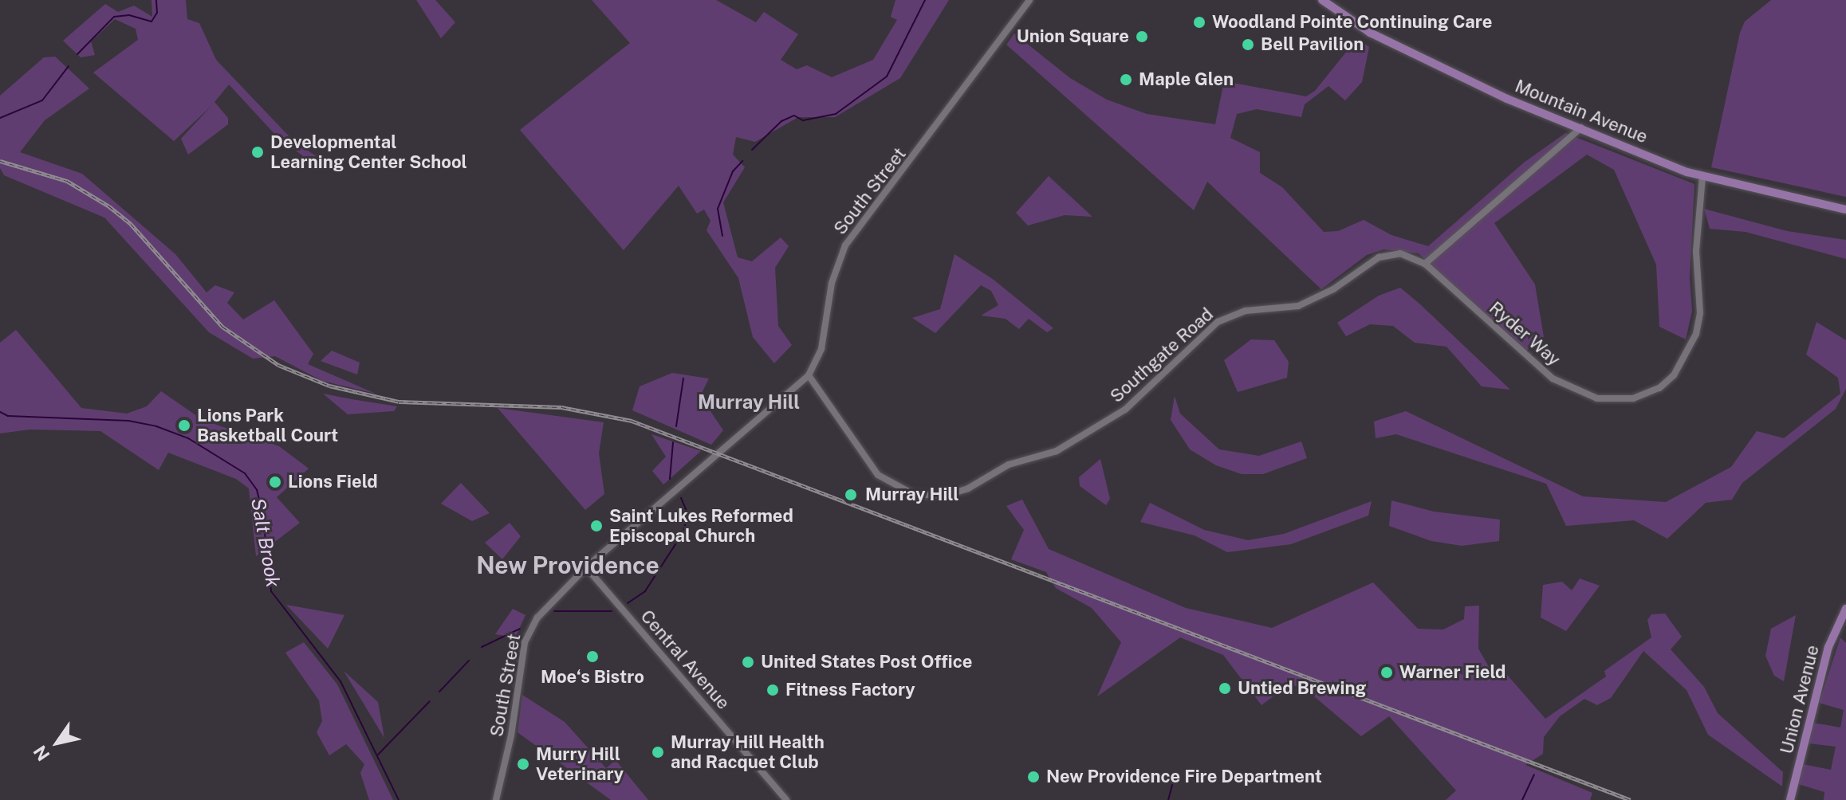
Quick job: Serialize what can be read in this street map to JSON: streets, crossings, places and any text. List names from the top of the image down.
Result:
{
  "streets": {
    "main road": ["Mountain Avenue", "Union Avenue"],
    "street": [
      "South Street",
      "Ryder Way",
      "Southgate Road",
      "Central Avenue"
    ]
  },
  "crossings": [
    ["Mountain Avenue", "Ryder Way"],
    ["South Street", "Southgate Road"],
    ["South Street", "Central Avenue"],
    ["Ryder Way", "Southgate Road"]
  ],
  "districts": ["Murray Hill", "New Providence"],
  "water": ["Salt Brook"],
  "places": [
    "Woodland Pointe Continuing Care",
    "Union Square",
    "Bell Pavilion",
    "Maple Glen",
    "Developmental Learning Center School",
    "Lions Park Basketball Court",
    "Lions Field",
    "Murray Hill",
    "Saint Lukes Reformed Episcopal Church",
    "Moe‘s Bistro",
    "United States Post Office",
    "Warner Field",
    "Untied Brewing",
    "Fitness Factory",
    "Murray Hill Health and Racquet Club",
    "Murry Hill Veterinary",
    "New Providence Fire Department"
  ],
  "north": "bottom left"
}
